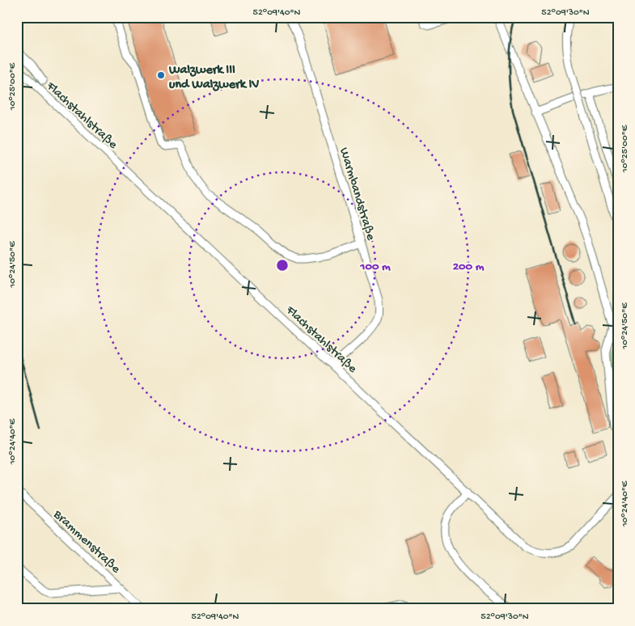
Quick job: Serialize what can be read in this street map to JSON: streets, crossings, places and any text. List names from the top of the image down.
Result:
{
  "streets": {
    "lane": ["Flachstahlstraße", "Warmbandstraße", "Brammenstraße"]
  },
  "crossings": [
    ["Flachstahlstraße", "Warmbandstraße"]
  ],
  "places": ["Walzwerk III und Walzwerk IV"],
  "coordinates": [
    "52°09'40\"N",
    "52°09'30\"N",
    "10°25'00\"E",
    "10°24'50\"E",
    "10°24'40\"E"
  ],
  "rings": ["100 m", "200 m"]
}
